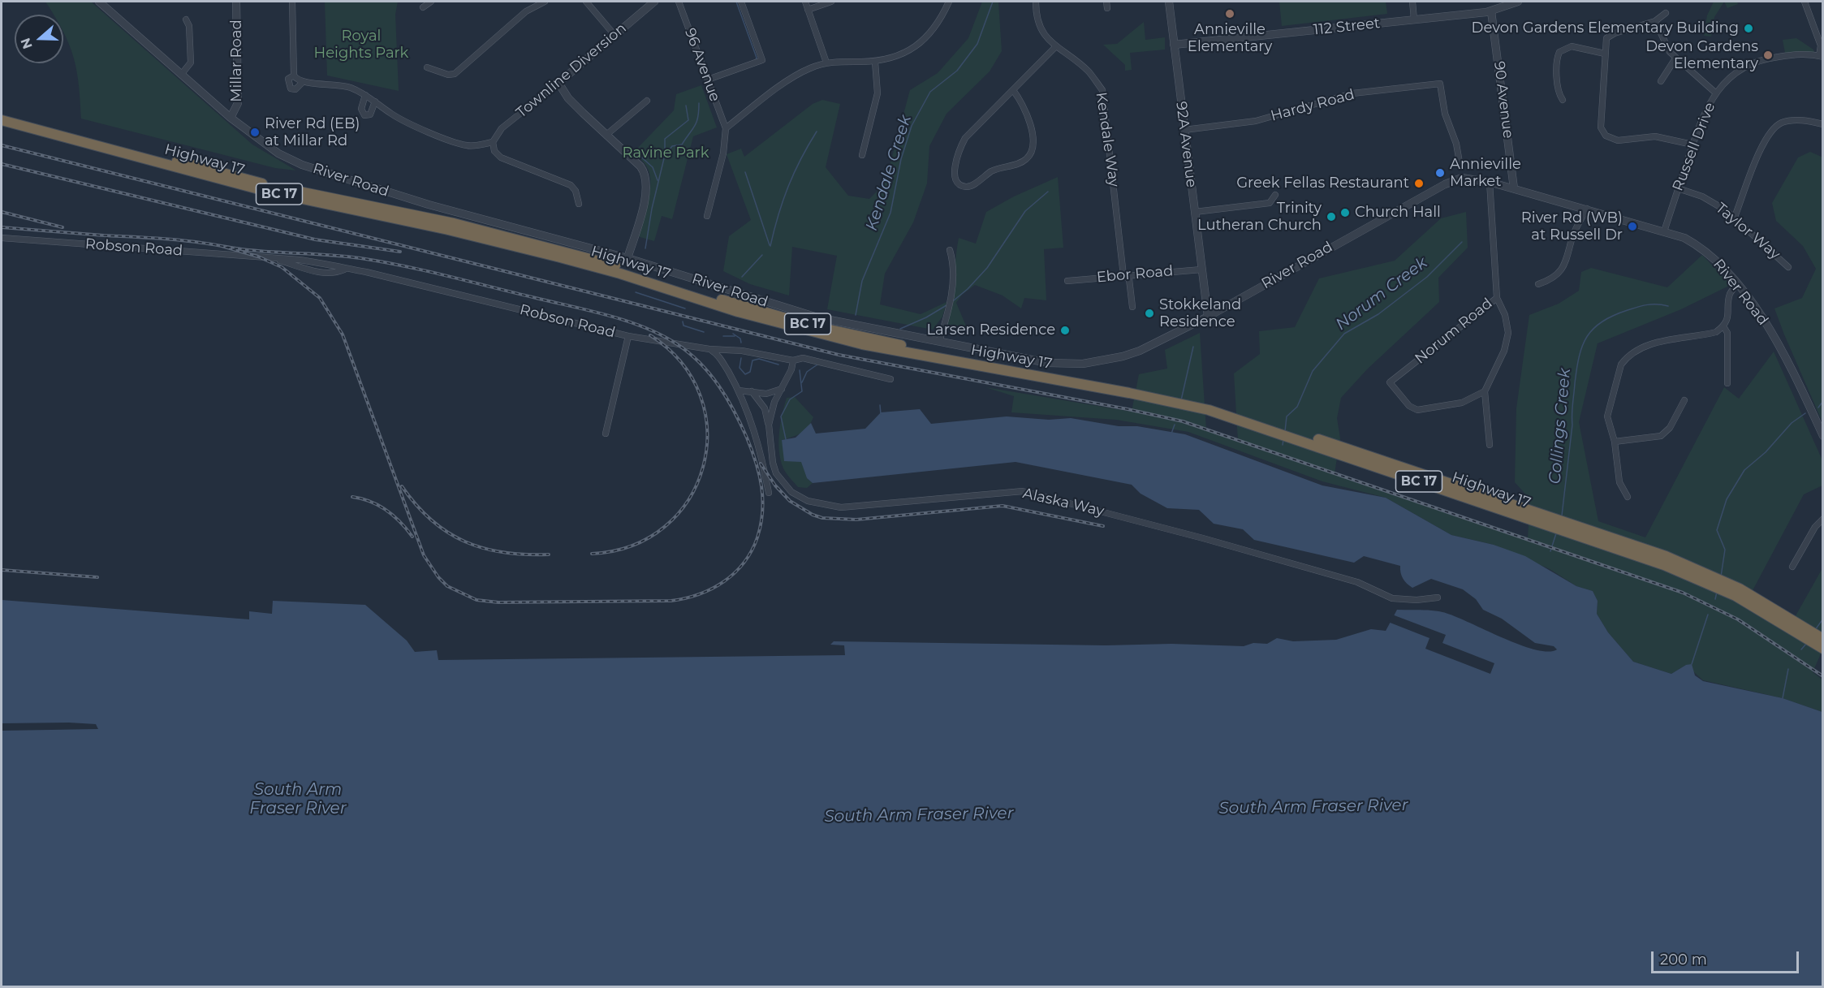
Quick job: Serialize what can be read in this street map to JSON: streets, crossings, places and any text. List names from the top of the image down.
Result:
{
  "streets": {
    "highway": ["Highway 17", "BC 17"],
    "street": [
      "112 Street",
      "Millar Road",
      "96 Avenue",
      "Townline Diversion",
      "90 Avenue",
      "Hardy Road",
      "Kendale Way",
      "92A Avenue",
      "Russell Drive",
      "River Road",
      "Taylor Way",
      "Robson Road",
      "Ebor Road",
      "Norum Road",
      "Alaska Way"
    ]
  },
  "crossings": [
    ["112 Street", "90 Avenue"],
    ["112 Street", "92A Avenue"],
    ["Millar Road", "River Road"],
    ["90 Avenue", "River Road"],
    ["Hardy Road", "92A Avenue"],
    ["Kendale Way", "Ebor Road"],
    ["92A Avenue", "River Road"],
    ["92A Avenue", "Ebor Road"],
    ["Russell Drive", "River Road"],
    ["Russell Drive", "Taylor Way"],
    ["River Road", "Norum Road"],
    ["Robson Road", "Alaska Way"]
  ],
  "water": [
    "Kendale Creek",
    "Norum Creek",
    "Collings Creek",
    "South Arm Fraser River"
  ],
  "parks": ["Royal Heights Park", "Ravine Park"],
  "places": [
    "Annieville Elementary",
    "Devon Gardens Elementary Building",
    "Devon Gardens Elementary",
    "River Rd (EB) at Millar Rd",
    "Annieville Market",
    "Greek Fellas Restaurant",
    "Church Hall",
    "Trinity Lutheran Church",
    "River Rd (WB) at Russell Dr",
    "Stokkeland Residence",
    "Larsen Residence"
  ],
  "scale_bar": "200 m",
  "north": "left"
}
